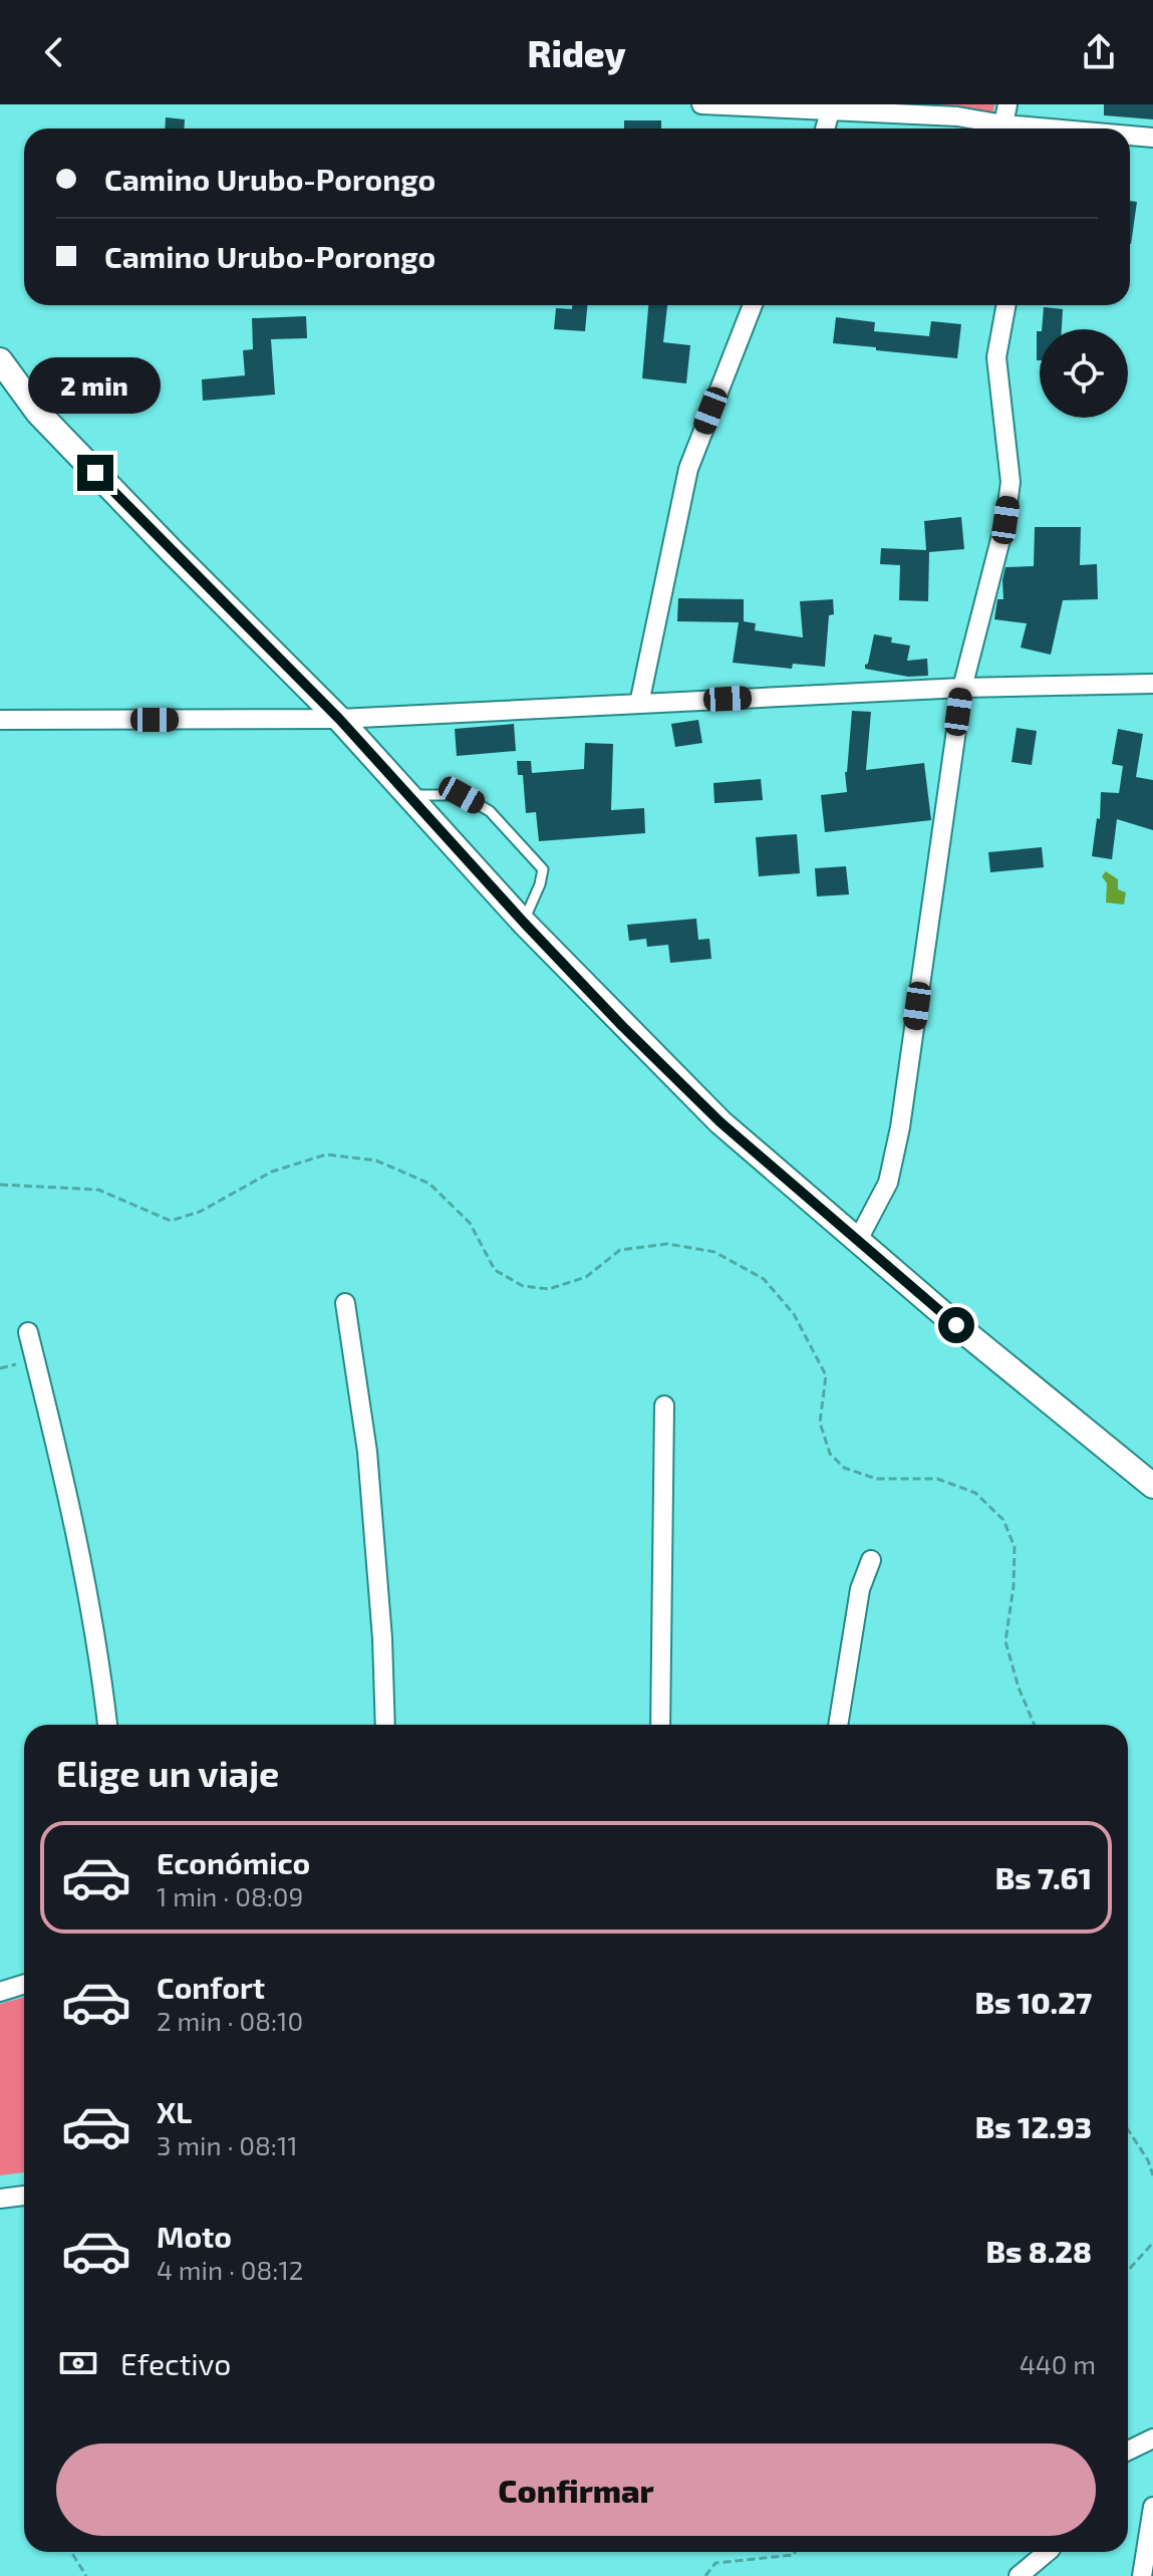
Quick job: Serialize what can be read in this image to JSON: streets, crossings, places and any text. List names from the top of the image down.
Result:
{
  "page": {
    "header": "Ridey",
    "banner": ["Camino Urubo-Porongo", "Camino Urubo-Porongo"],
    "bubble": "2 min",
    "heading": "Elige un viaje",
    "list": [
      {
        "name": "Económico",
        "note": "1 min · 08:09",
        "value": "Bs 7.61"
      },
      {
        "name": "Confort",
        "note": "2 min · 08:10",
        "value": "Bs 10.27"
      },
      {
        "name": "XL",
        "note": "3 min · 08:11",
        "value": "Bs 12.93"
      },
      {
        "name": "Moto",
        "note": "4 min · 08:12",
        "value": "Bs 8.28"
      }
    ],
    "pay": ["Efectivo", "440 m"],
    "buttons": "Confirmar"
  }
}
